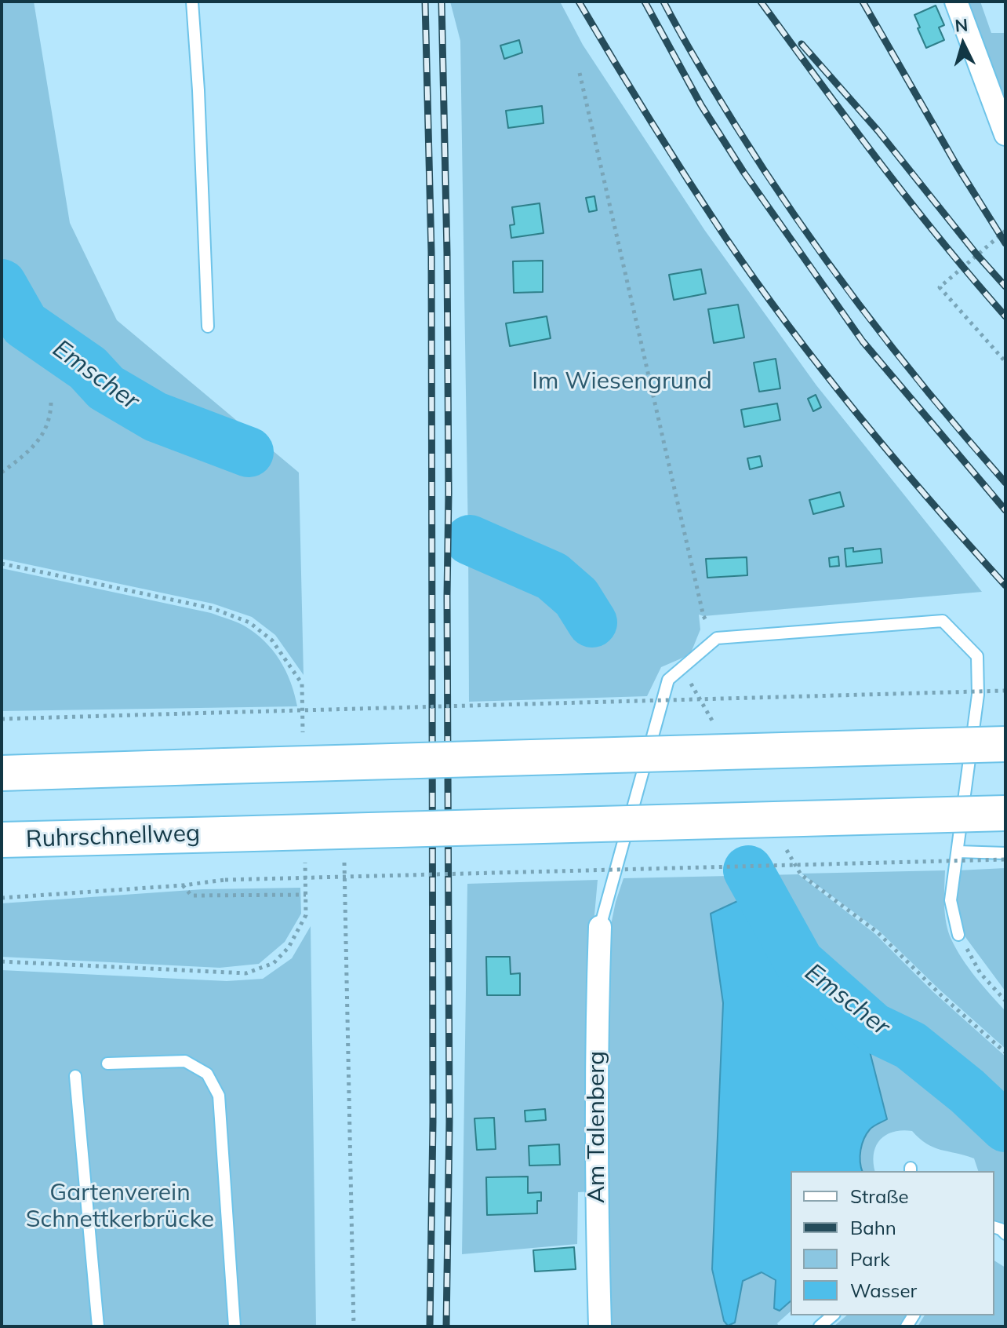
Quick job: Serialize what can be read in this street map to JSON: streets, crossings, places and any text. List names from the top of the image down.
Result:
{
  "streets": {
    "highway": ["Ruhrschnellweg"],
    "street": ["Am Talenberg"]
  },
  "water": ["Emscher"],
  "parks": ["Im Wiesengrund", "Gartenverein Schnettkerbrücke"],
  "legend": [
    "Straße",
    "Bahn",
    "Park",
    "Wasser"
  ],
  "north": "top"
}
